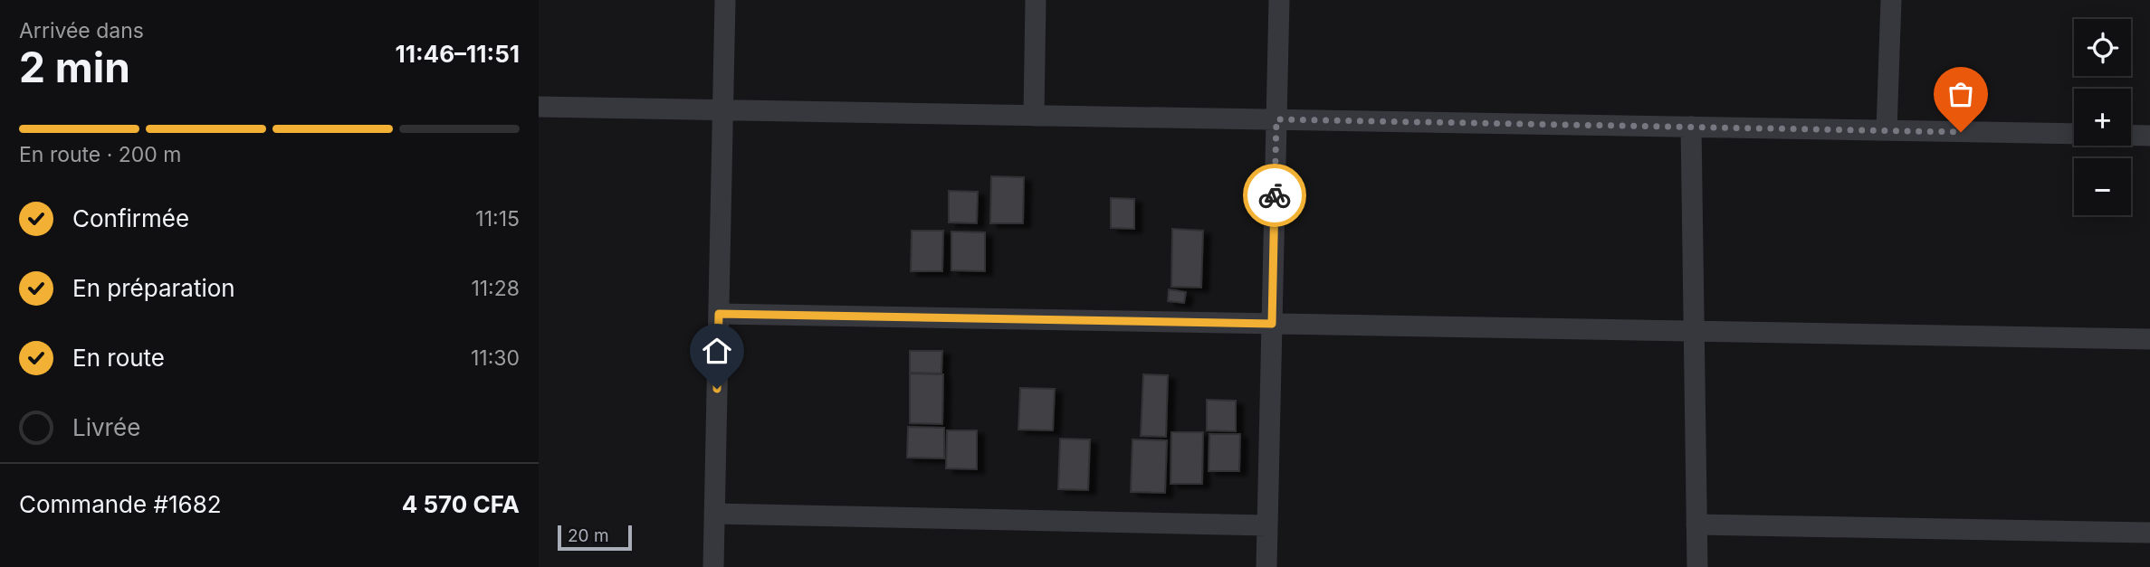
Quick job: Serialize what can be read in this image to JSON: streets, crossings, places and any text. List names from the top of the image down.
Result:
{
  "scale_bar": "20 m",
  "page": {
    "heading": ["2 min", "Arrivée dans", "11:46–11:51"],
    "panel": ["Commande #1682", "4 570 CFA"],
    "map_buttons": ["+", "−"],
    "bar": "En route · 200 m",
    "list": [
      ["Confirmée", "11:15"],
      ["En préparation", "11:28"],
      ["En route", "11:30"],
      "Livrée"
    ],
    "scale": "20 m"
  }
}
